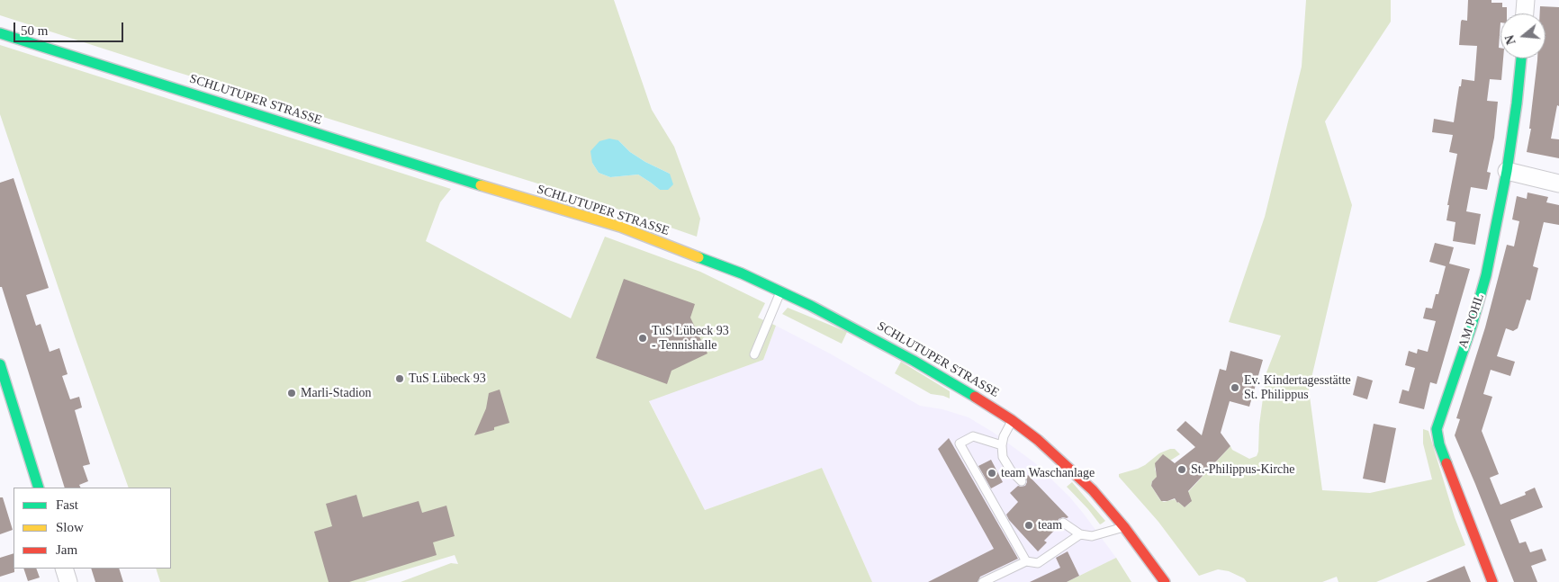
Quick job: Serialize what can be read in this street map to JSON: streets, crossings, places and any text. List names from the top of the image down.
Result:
{
  "streets": {
    "main road": ["SCHLUTUPER STRASSE", "AM POHL"]
  },
  "places": [
    "TuS Lübeck 93 - Tennishalle",
    "TuS Lübeck 93",
    "Ev. Kindertagesstätte St. Philippus",
    "Marli-Stadion",
    "St.-Philippus-Kirche",
    "team Waschanlage",
    "team"
  ],
  "legend": ["Fast", "Slow", "Jam"],
  "scale_bar": "50 m",
  "north": "left"
}
